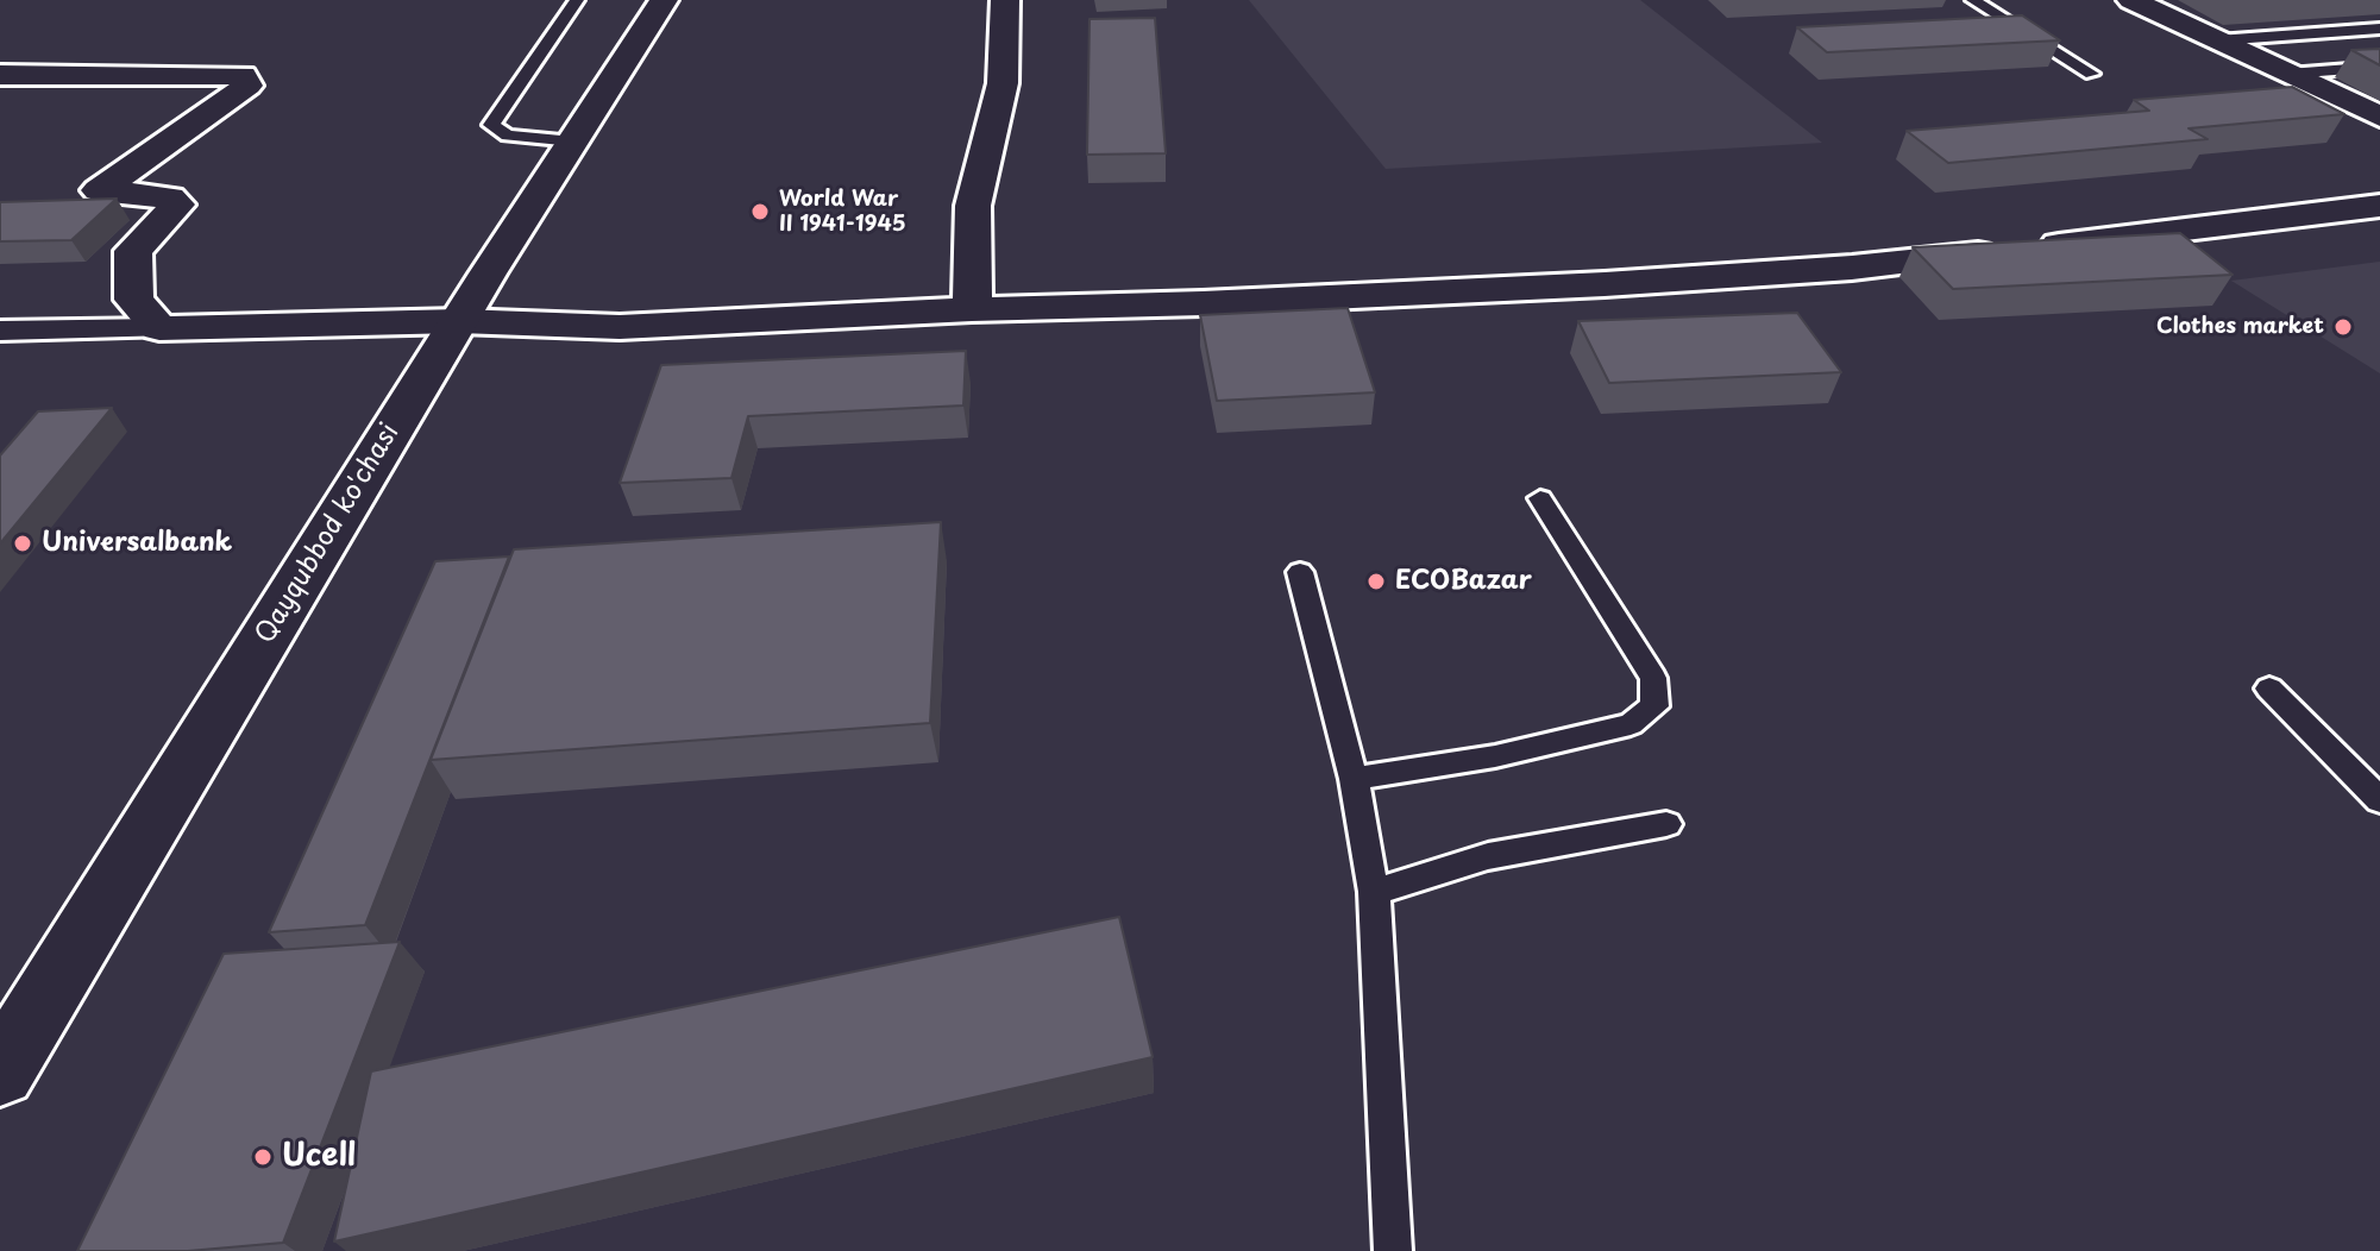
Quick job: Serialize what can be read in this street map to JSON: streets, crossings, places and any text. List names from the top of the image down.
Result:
{
  "streets": {
    "street": ["Qayqubbod ko'chasi"]
  },
  "places": [
    "World War II 1941-1945",
    "Clothes market",
    "Universalbank",
    "ECOBazar",
    "Ucell"
  ]
}
